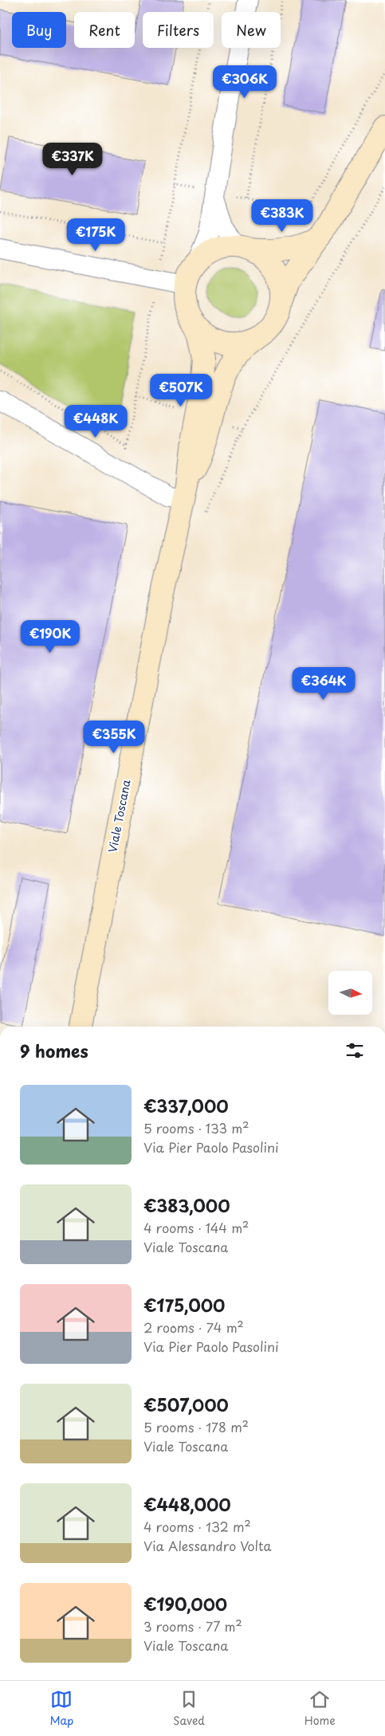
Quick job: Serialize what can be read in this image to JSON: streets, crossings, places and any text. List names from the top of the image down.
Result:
{
  "streets": {
    "street": ["Viale Toscana"]
  },
  "north": "right",
  "page": {
    "chip": [
      "Buy",
      "Rent",
      "Filters",
      "New"
    ],
    "price": [
      "€306K",
      "€337K",
      "€383K",
      "€175K",
      "€507K",
      "€448K",
      "€190K",
      "€364K",
      "€355K"
    ],
    "heading": "9 homes",
    "list": [
      {
        "name": "€337,000",
        "note": "5 rooms · 133 m² · Via Pier Paolo Pasolini"
      },
      {
        "name": "€383,000",
        "note": "4 rooms · 144 m² · Viale Toscana"
      },
      {
        "name": "€175,000",
        "note": "2 rooms · 74 m² · Via Pier Paolo Pasolini"
      },
      {
        "name": "€507,000",
        "note": "5 rooms · 178 m² · Viale Toscana"
      },
      {
        "name": "€448,000",
        "note": "4 rooms · 132 m² · Via Alessandro Volta"
      },
      {
        "name": "€190,000",
        "note": "3 rooms · 77 m² · Viale Toscana"
      }
    ],
    "tabs": ["Map", "Saved", "Home"]
  }
}
